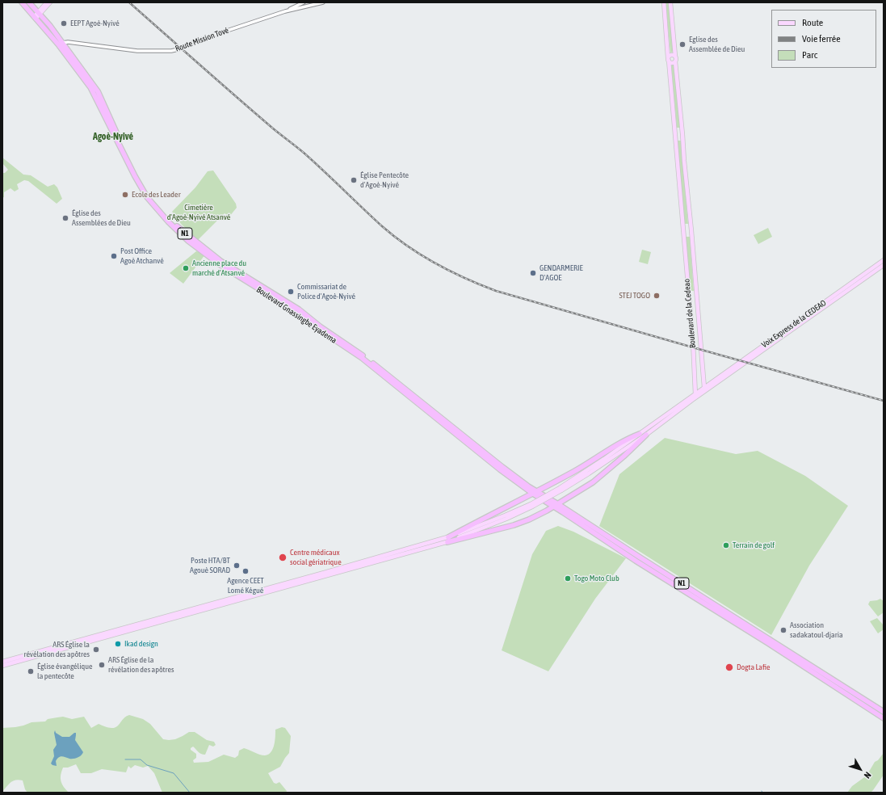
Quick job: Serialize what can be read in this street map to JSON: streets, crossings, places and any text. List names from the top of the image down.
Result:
{
  "streets": {
    "highway": ["N1", "Boulevard Gnassingbe Eyadema"],
    "main road": ["Boulevard de la Cedeao", "Voix Express de la CEDEAO"],
    "street": ["Route Mission Tové"]
  },
  "crossings": [
    ["Route Mission Tové", "Boulevard Gnassingbe Eyadema"],
    ["N1", "Boulevard Gnassingbe Eyadema"],
    ["Boulevard de la Cedeao", "Voix Express de la CEDEAO"]
  ],
  "districts": ["Agoè-Nyivé"],
  "parks": ["Cimetière d'Agoè-Nyivé Atsanvé"],
  "places": [
    "EEPT Agoè-Nyivé",
    "Eglise des Assemblée de Dieu",
    "Église Pentecôte d'Agoè-Nyivé",
    "Ecole des Leader",
    "Église des Assemblées de Dieu",
    "Post Office Agoè Atchanvé",
    "Ancienne place du marché d'Atsanvé",
    "GENDARMERIE D'AGOE",
    "Commissariat de Police d'Agoè-Nyivé",
    "STEJ TOGO",
    "Terrain de golf",
    "Centre médicaux social gériatrique",
    "Poste HTA/BT Agouè SORAD",
    "Agence CEET Lomé Kégué",
    "Togo Moto Club",
    "Association sadakatoul-djaria",
    "Ikad design",
    "ARS Église la révélation des apôtres",
    "ARS Église de la révélation des apôtres",
    "Dogta Lafie",
    "Église évangélique la pentecôte"
  ],
  "legend": ["Route", "Voie ferrée", "Parc"],
  "north": "bottom right"
}
